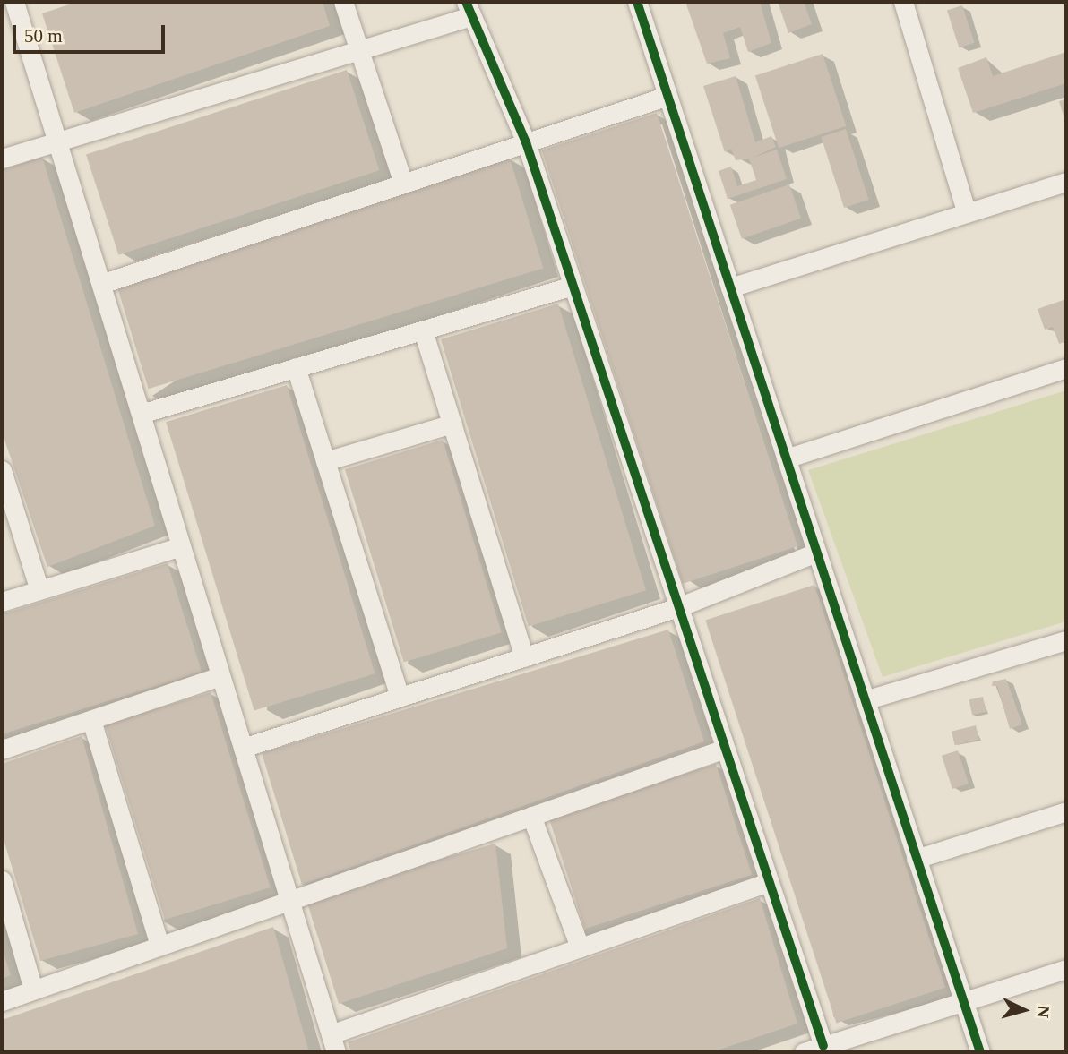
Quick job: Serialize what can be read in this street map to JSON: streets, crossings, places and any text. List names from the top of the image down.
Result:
{
  "scale_bar": "50 m",
  "north": "right"
}
